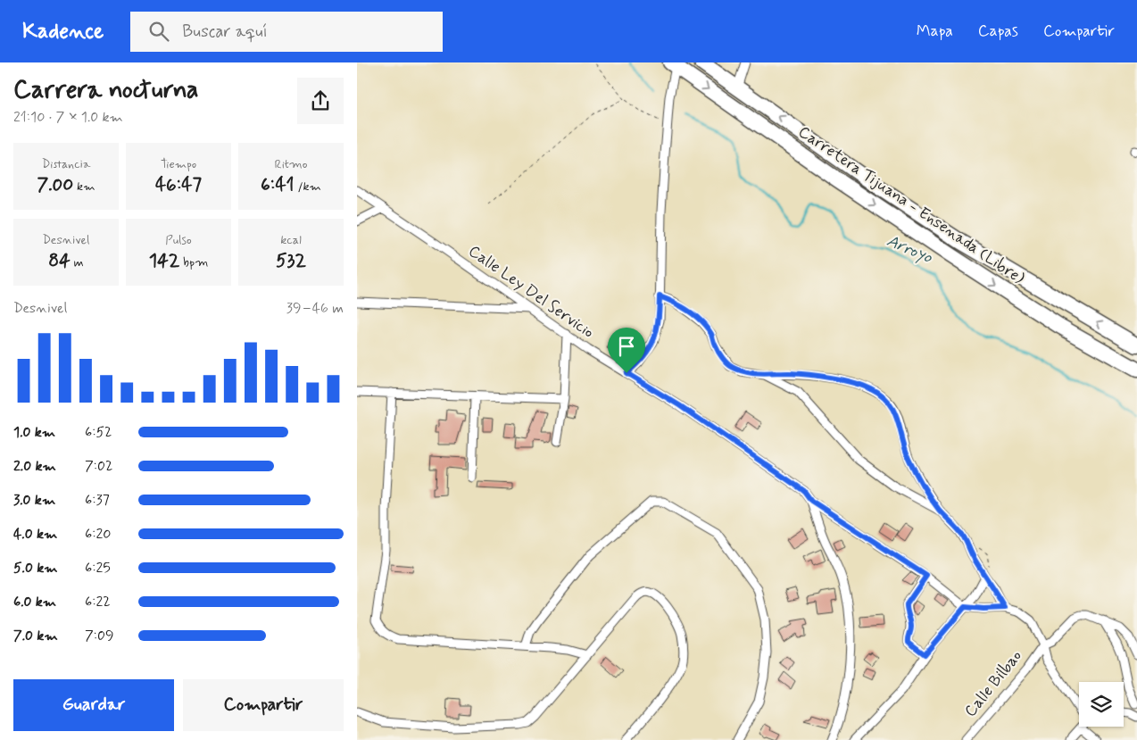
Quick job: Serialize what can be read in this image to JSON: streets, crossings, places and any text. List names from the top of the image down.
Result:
{
  "streets": {
    "highway": ["Carretera Tijuana - Ensenada (Libre)"],
    "street": ["Calle Ley Del Servicio", "Calle Bilbao"]
  },
  "water": ["Arroyo"],
  "page": {
    "header": "Kadence",
    "search": "Buscar aquí",
    "nav": ["Mapa", "Capas", "Compartir"],
    "heading": ["Carrera nocturna", "21:10 · 7 × 1.0 km"],
    "stats": [
      ["Distancia", "7.00 km"],
      ["Tiempo", "46:47"],
      ["Ritmo", "6:41 /km"],
      ["Desnivel", "84 m"],
      ["Pulso", "142 bpm"],
      ["kcal", "532"]
    ],
    "chart": ["Desnivel", "39–46 m"],
    "list": [
      {
        "name": "1.0 km",
        "note": "6:52"
      },
      {
        "name": "2.0 km",
        "note": "7:02"
      },
      {
        "name": "3.0 km",
        "note": "6:37"
      },
      {
        "name": "4.0 km",
        "note": "6:20"
      },
      {
        "name": "5.0 km",
        "note": "6:25"
      },
      {
        "name": "6.0 km",
        "note": "6:22"
      },
      {
        "name": "7.0 km",
        "note": "7:09"
      }
    ],
    "buttons": ["Guardar", "Compartir"]
  }
}
